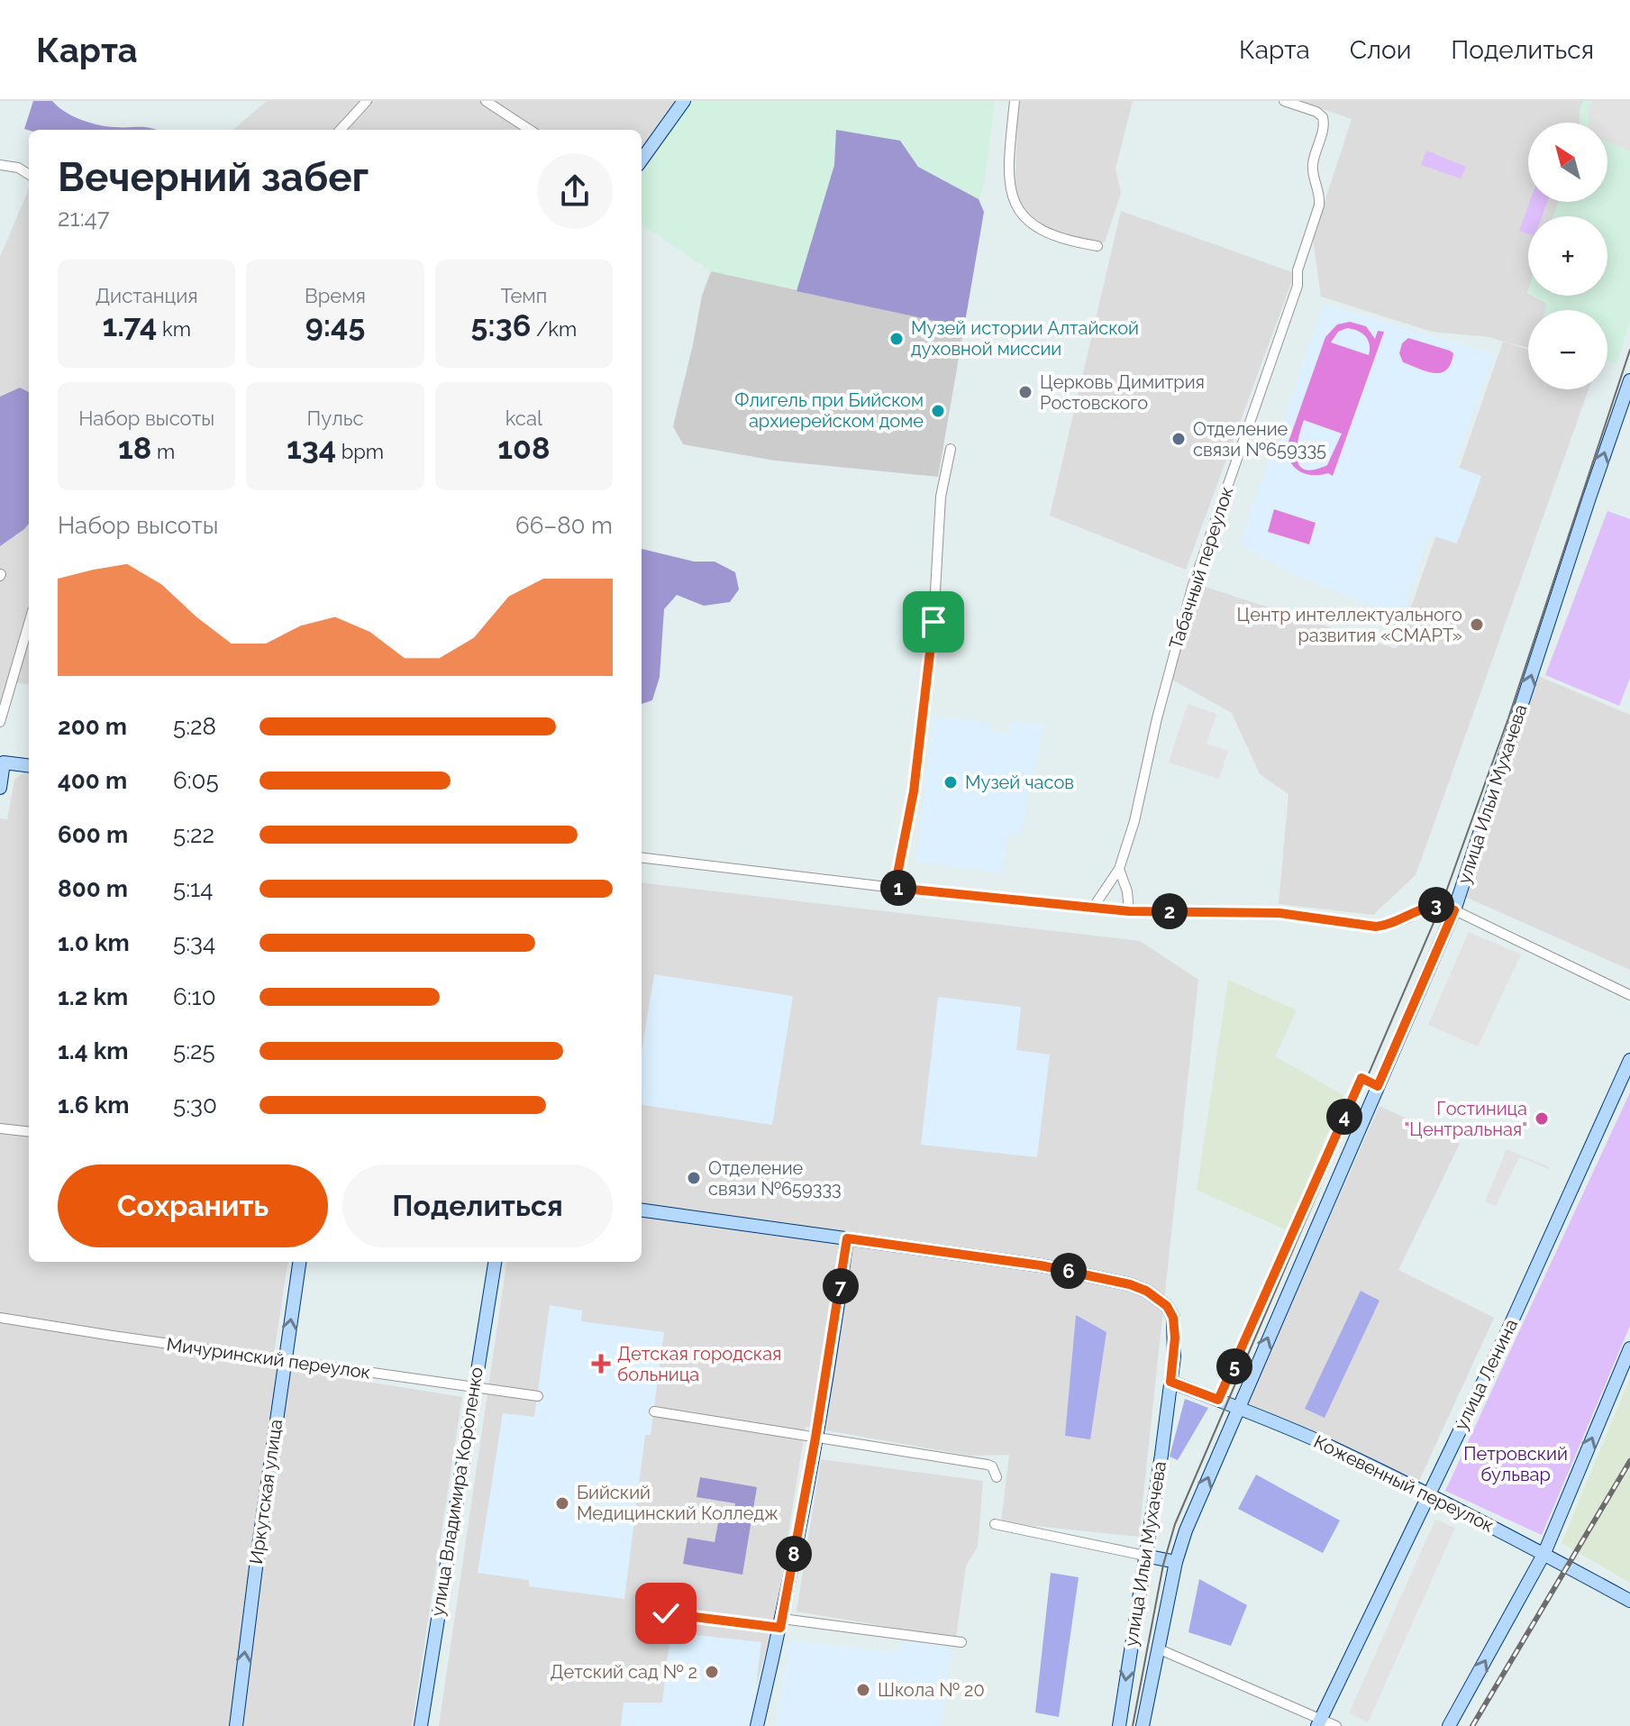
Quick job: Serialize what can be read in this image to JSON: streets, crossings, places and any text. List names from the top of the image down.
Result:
{
  "streets": {
    "main road": [
      "улица Ильи Мухачева",
      "улица Ленина",
      "Кожевенный переулок",
      "Иркутская улица",
      "улица Владимира Короленко"
    ],
    "street": ["Табачный переулок", "Мичуринский переулок"]
  },
  "crossings": [
    ["улица Ильи Мухачева", "Кожевенный переулок"],
    ["Мичуринский переулок", "Иркутская улица"],
    ["Мичуринский переулок", "улица Владимира Короленко"],
    ["улица Ленина", "Кожевенный переулок"]
  ],
  "one_way": ["Иркутская улица"],
  "parks": ["Петровский бульвар"],
  "places": {
    "other": [
      "Музей истории Алтайской духовной миссии",
      "Церковь Димитрия Ростовского",
      "Флигель при Бийском архиерейском доме",
      "Отделение связи №659335",
      "Центр интеллектуального развития «СМАРТ»",
      "Музей часов",
      "Гостиница \"Центральная\"",
      "Отделение связи №659333",
      "Бийский Медицинский Колледж",
      "Детский сад № 2",
      "Школа № 20"
    ],
    "health": ["Детская городская больница"]
  },
  "north": "top left",
  "page": {
    "header": "Карта",
    "nav": ["Карта", "Слои", "Поделиться"],
    "map_buttons": ["+", "−"],
    "heading": ["Вечерний забег", "21:47"],
    "stats": [
      ["Дистанция", "1.74 km"],
      ["Время", "9:45"],
      ["Темп", "5:36 /km"],
      ["Набор высоты", "18 m"],
      ["Пульс", "134 bpm"],
      ["kcal", "108"]
    ],
    "chart": ["Набор высоты", "66–80 m"],
    "list": [
      {
        "name": "200 m",
        "note": "5:28"
      },
      {
        "name": "400 m",
        "note": "6:05"
      },
      {
        "name": "600 m",
        "note": "5:22"
      },
      {
        "name": "800 m",
        "note": "5:14"
      },
      {
        "name": "1.0 km",
        "note": "5:34"
      },
      {
        "name": "1.2 km",
        "note": "6:10"
      },
      {
        "name": "1.4 km",
        "note": "5:25"
      },
      {
        "name": "1.6 km",
        "note": "5:30"
      }
    ],
    "pins": [
      "1",
      "3",
      "2",
      "4",
      "6",
      "7",
      "5",
      "8"
    ],
    "buttons": ["Сохранить", "Поделиться"]
  }
}
